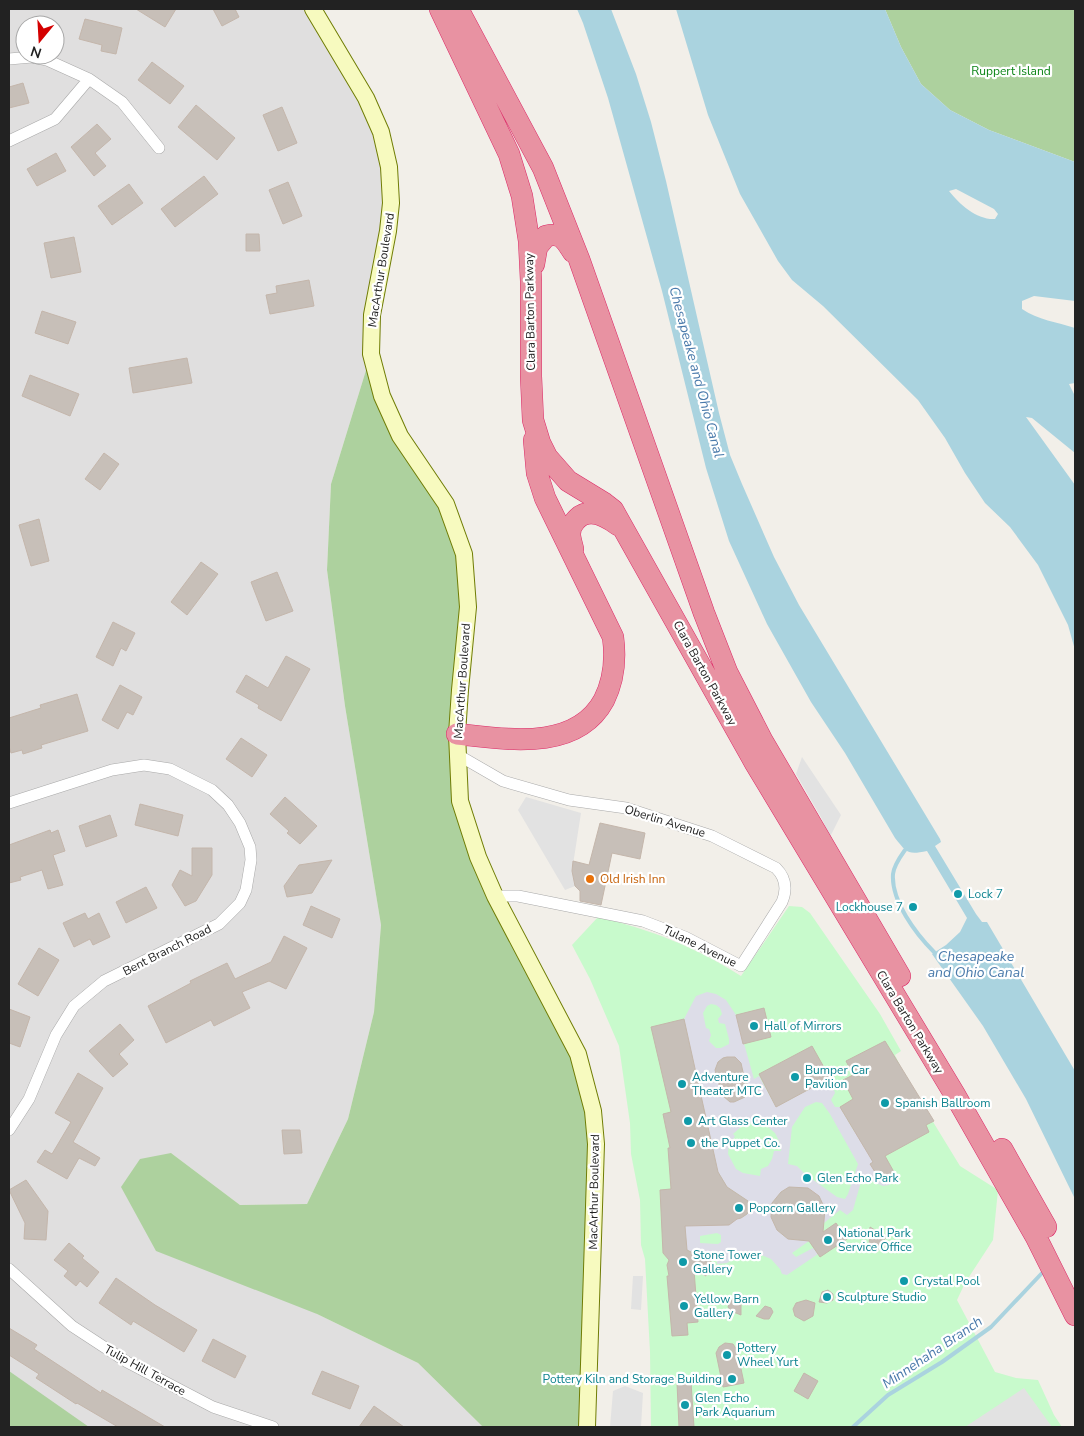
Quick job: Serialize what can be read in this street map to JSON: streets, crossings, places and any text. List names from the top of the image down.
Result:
{
  "streets": {
    "highway": ["Clara Barton Parkway"],
    "main road": ["MacArthur Boulevard"],
    "street": [
      "Oberlin Avenue",
      "Tulane Avenue",
      "Bent Branch Road",
      "Tulip Hill Terrace"
    ]
  },
  "crossings": [
    ["MacArthur Boulevard", "Oberlin Avenue"],
    ["MacArthur Boulevard", "Tulane Avenue"],
    ["Oberlin Avenue", "Tulane Avenue"]
  ],
  "water": ["Chesapeake and Ohio Canal", "Minnehaha Branch"],
  "parks": ["Ruppert Island"],
  "places": [
    "Old Irish Inn",
    "Lock 7",
    "Lockhouse 7",
    "Hall of Mirrors",
    "Bumper Car Pavilion",
    "Adventure Theater MTC",
    "Spanish Ballroom",
    "Art Glass Center",
    "the Puppet Co.",
    "Glen Echo Park",
    "Popcorn Gallery",
    "National Park Service Office",
    "Stone Tower Gallery",
    "Crystal Pool",
    "Sculpture Studio",
    "Yellow Barn Gallery",
    "Pottery Wheel Yurt",
    "Pottery Kiln and Storage Building",
    "Glen Echo Park Aquarium"
  ],
  "north": "bottom"
}
